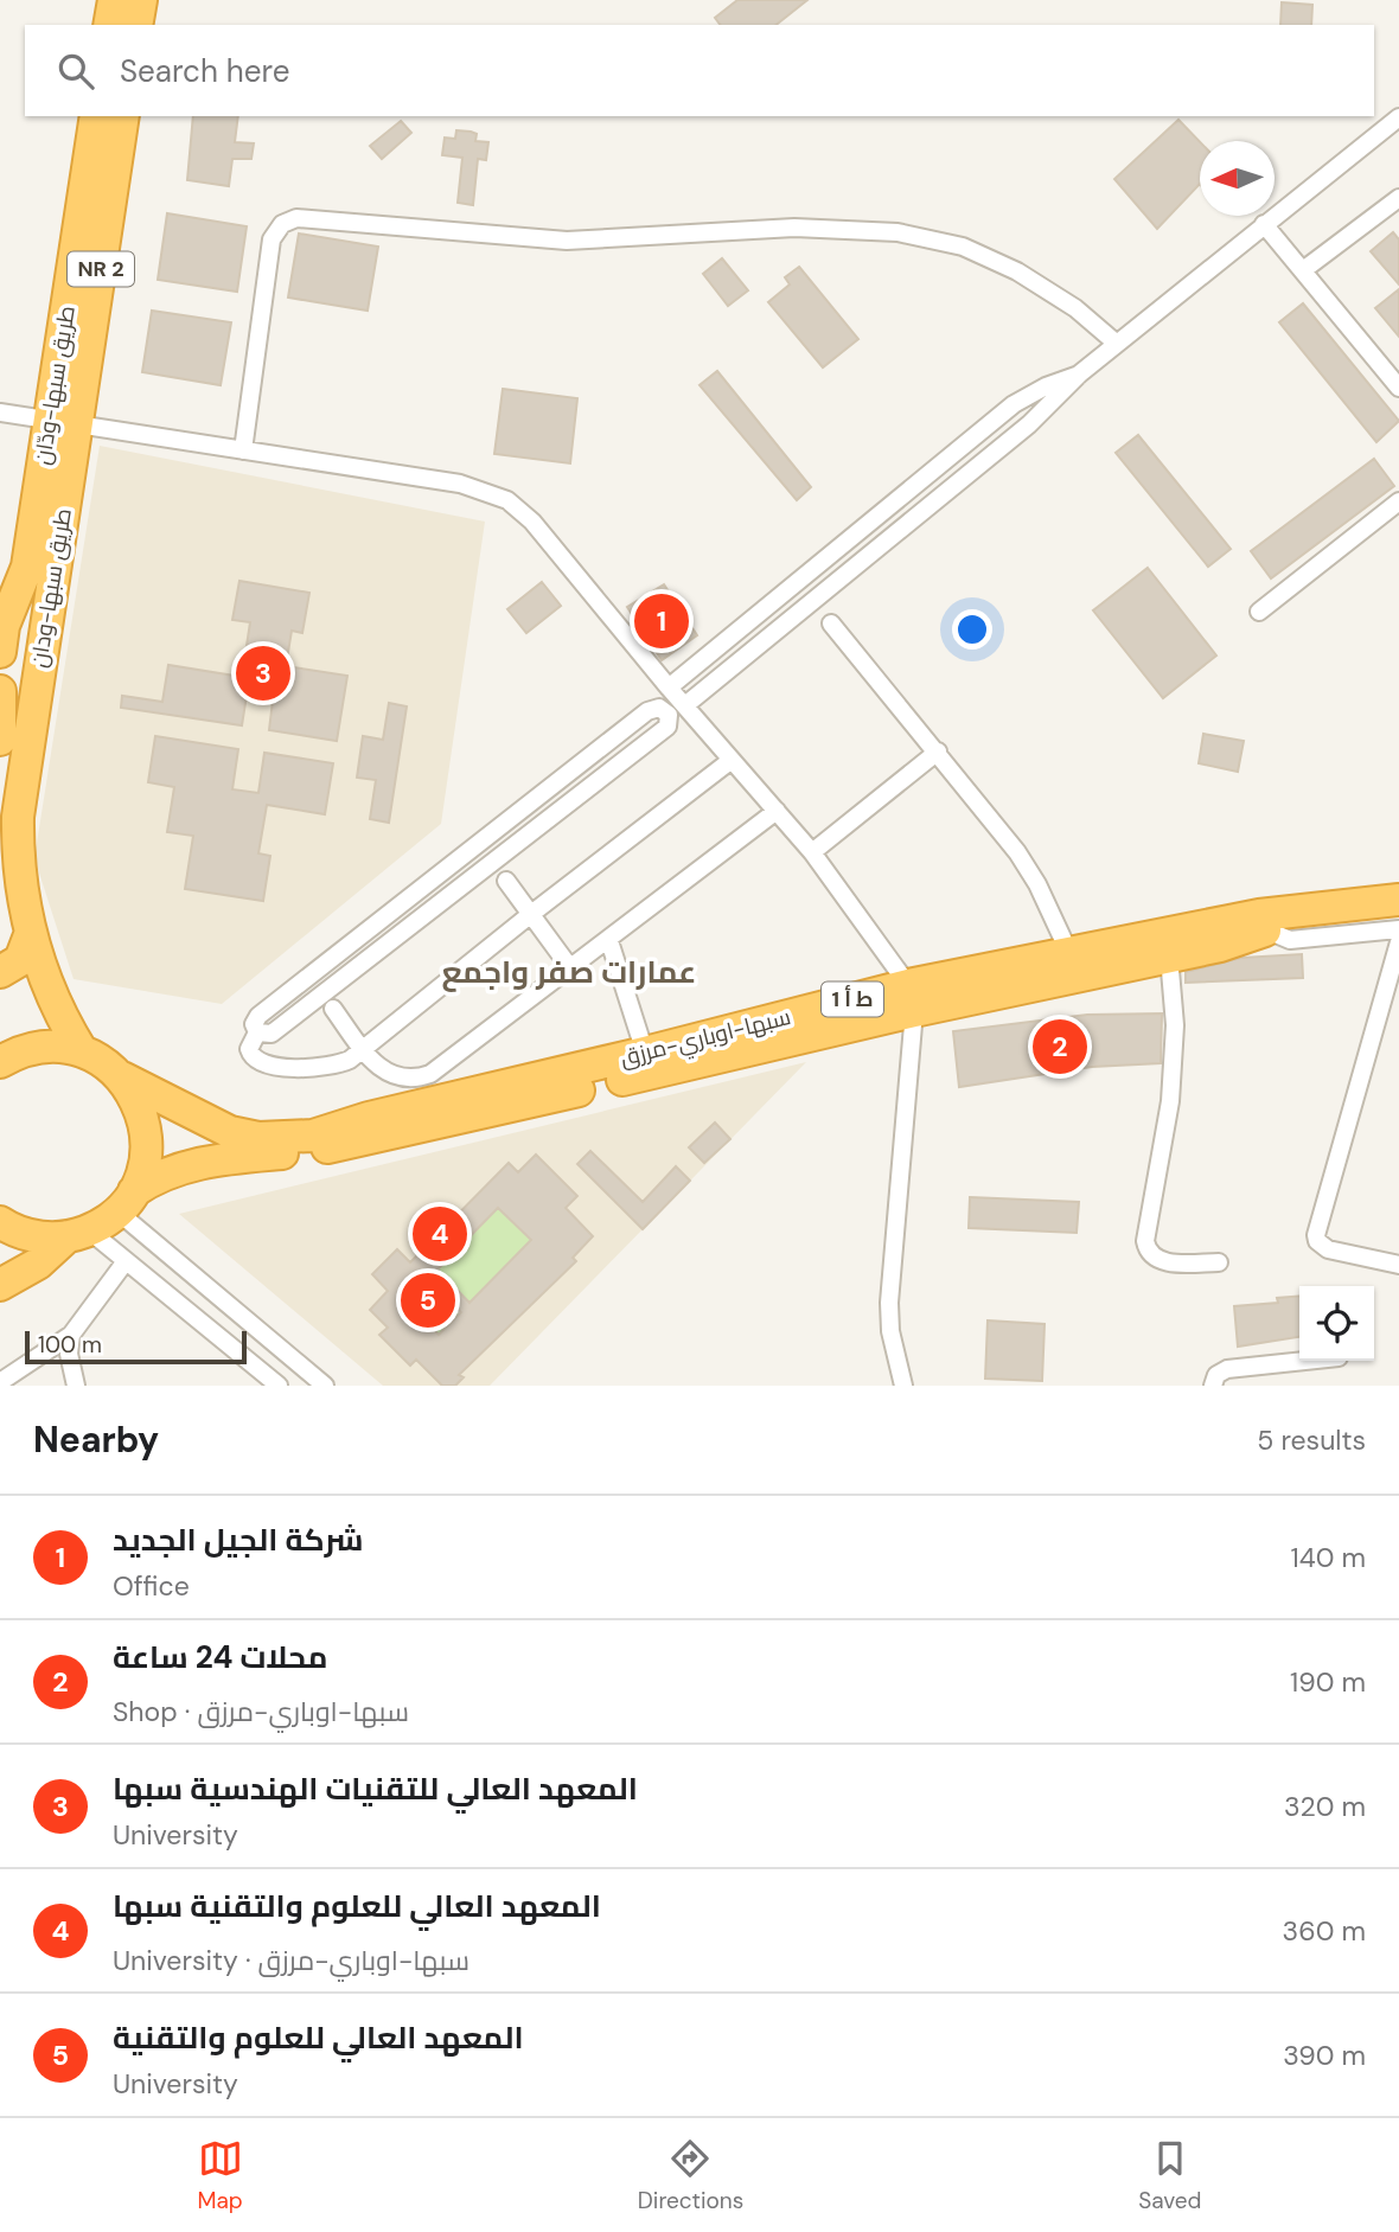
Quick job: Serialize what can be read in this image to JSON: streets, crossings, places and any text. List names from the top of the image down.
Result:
{
  "streets": {
    "highway": [
      "NR 2",
      "طريق سبها-ودّان",
      "طريق سبها-ودان",
      "ط أ 1",
      "سبها-اوباري-مرزق"
    ]
  },
  "crossings": [
    ["طريق سبها-ودّان", "طريق سبها-ودان"],
    ["طريق سبها-ودان", "سبها-اوباري-مرزق"]
  ],
  "districts": ["عمارات صفر واجمع"],
  "scale_bar": "100 m",
  "north": "left",
  "page": {
    "search": "Search here",
    "pins": [
      "1",
      "3",
      "2",
      "4",
      "5"
    ],
    "scale": "100 m",
    "heading": ["Nearby", "5 results"],
    "list": [
      {
        "mark": "1",
        "name": "شركة الجيل الجديد",
        "note": "Office",
        "value": "140 m"
      },
      {
        "mark": "2",
        "name": "محلات 24 ساعة",
        "note": "Shop · سبها-اوباري-مرزق",
        "value": "190 m"
      },
      {
        "mark": "3",
        "name": "المعهد العالي للتقنيات الهندسية سبها",
        "note": "University",
        "value": "320 m"
      },
      {
        "mark": "4",
        "name": "المعهد العالي للعلوم والتقنية سبها",
        "note": "University · سبها-اوباري-مرزق",
        "value": "360 m"
      },
      {
        "mark": "5",
        "name": "المعهد العالي للعلوم والتقنية",
        "note": "University",
        "value": "390 m"
      }
    ],
    "nav": ["Map", "Directions", "Saved"]
  }
}
